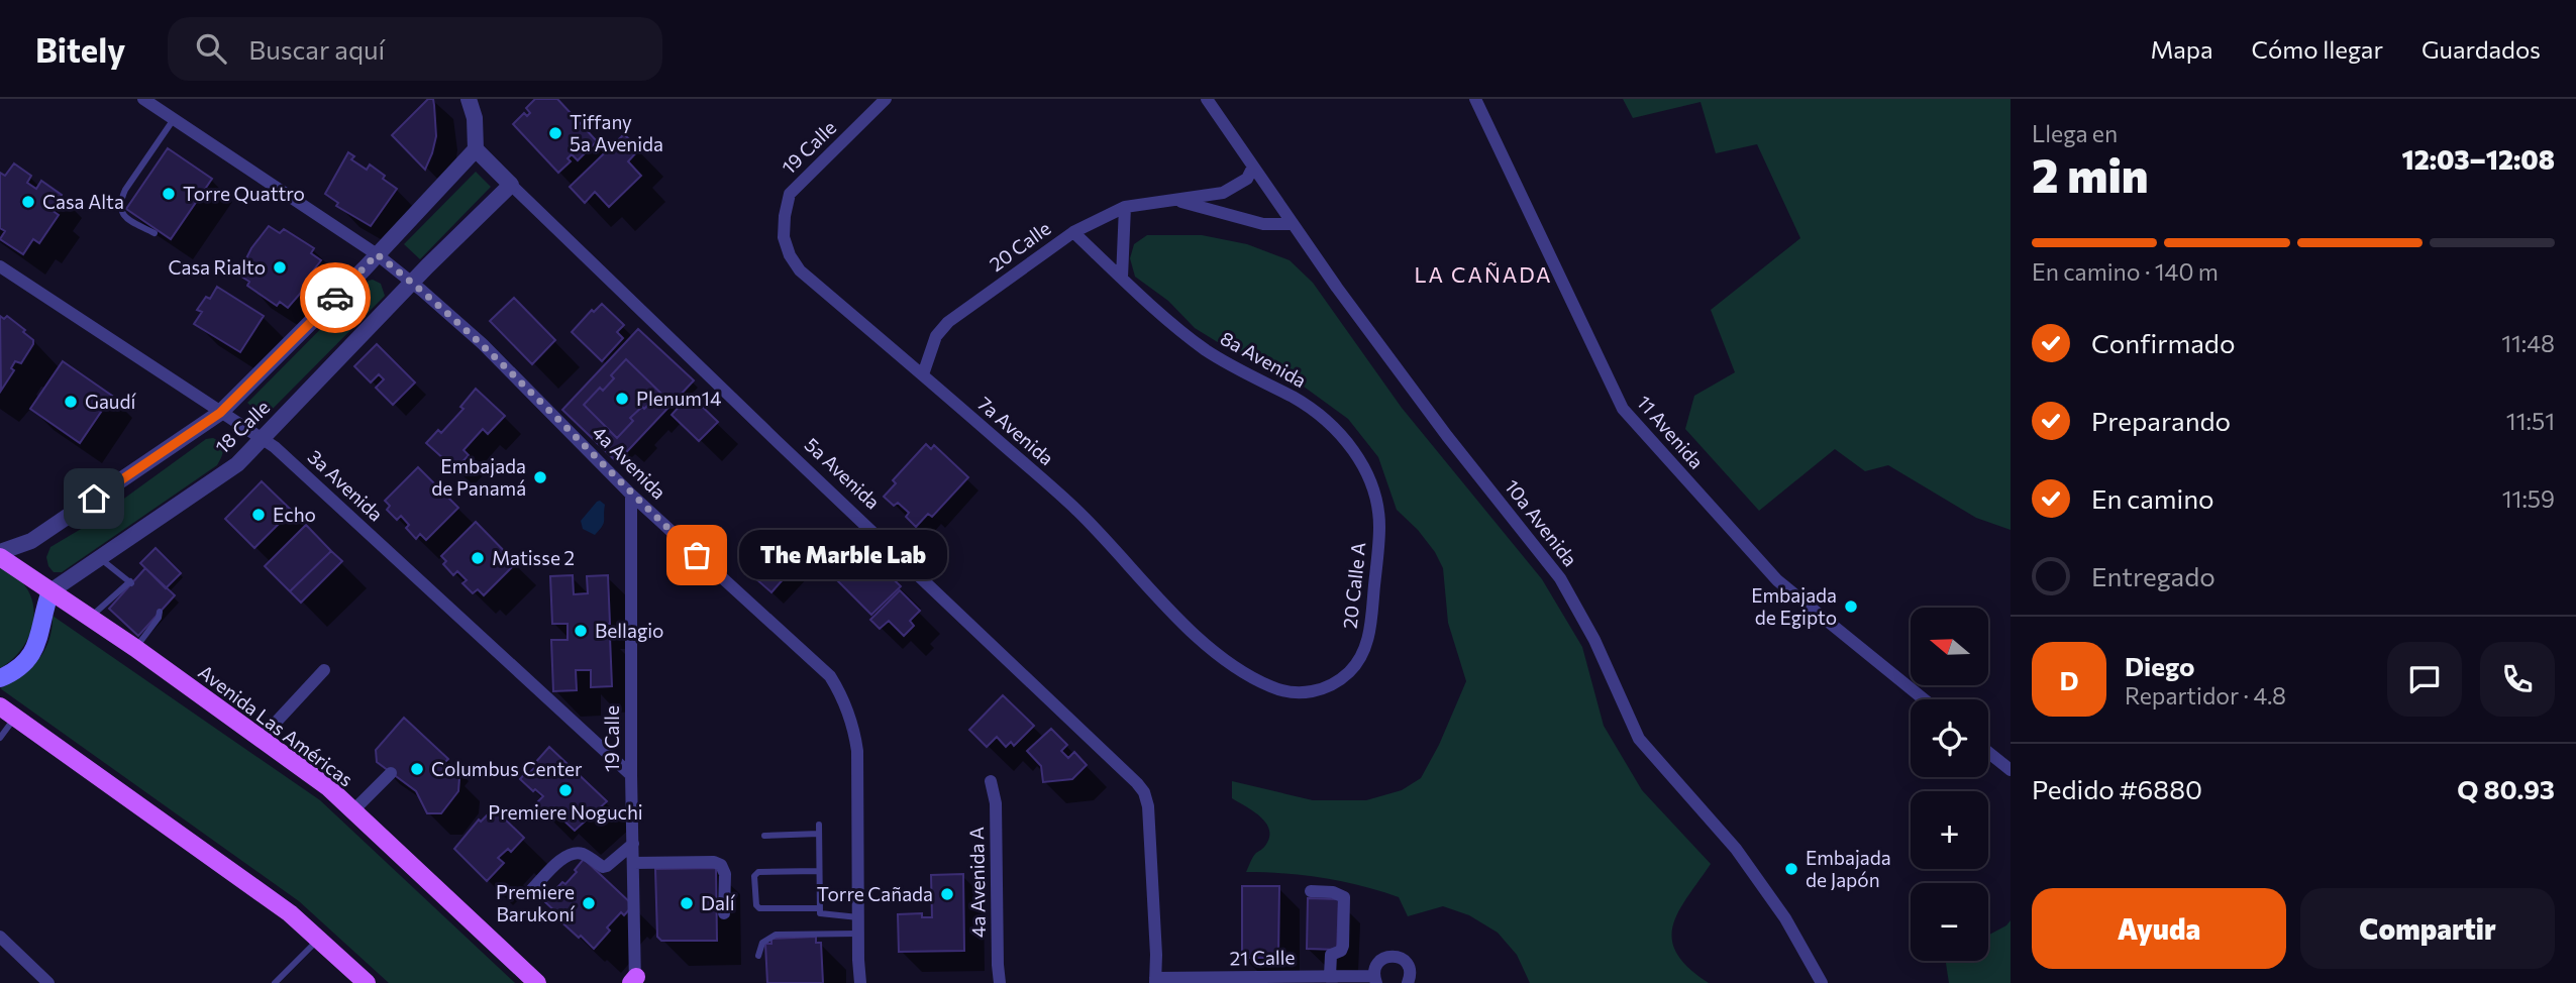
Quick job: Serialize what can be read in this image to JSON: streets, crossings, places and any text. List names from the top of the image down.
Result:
{
  "streets": {
    "main road": ["Avenida Las Américas"],
    "street": [
      "19 Calle",
      "20 Calle",
      "8a Avenida",
      "18 Calle",
      "7a Avenida",
      "11 Avenida",
      "4a Avenida",
      "5a Avenida",
      "3a Avenida",
      "10a Avenida",
      "20 Calle A",
      "4a Avenida A",
      "21 Calle"
    ]
  },
  "crossings": [
    ["19 Calle", "7a Avenida"],
    ["19 Calle", "4a Avenida"],
    ["19 Calle", "3a Avenida"],
    ["20 Calle", "8a Avenida"],
    ["20 Calle", "7a Avenida"],
    ["20 Calle", "10a Avenida"],
    ["8a Avenida", "20 Calle A"],
    ["18 Calle", "4a Avenida"],
    ["18 Calle", "5a Avenida"],
    ["18 Calle", "3a Avenida"],
    ["18 Calle", "Avenida Las Américas"],
    ["7a Avenida", "20 Calle A"],
    ["5a Avenida", "21 Calle"]
  ],
  "districts": ["LA CAÑADA"],
  "places": [
    "Tiffany 5a Avenida",
    "Torre Quattro",
    "Casa Alta",
    "Casa Rialto",
    "Plenum14",
    "Gaudí",
    "Embajada de Panamá",
    "Echo",
    "The Marble Lab",
    "Matisse 2",
    "Embajada de Egipto",
    "Bellagio",
    "Columbus Center",
    "Premiere Noguchi",
    "Embajada de Japón",
    "Torre Cañada",
    "Premiere Barukoní",
    "Dalí"
  ],
  "north": "left",
  "page": {
    "header": "Bitely",
    "search": "Buscar aquí",
    "nav": ["Mapa", "Cómo llegar", "Guardados"],
    "heading": ["2 min", "Llega en", "12:03–12:08"],
    "panel": [
      "Diego",
      "Repartidor · 4.8",
      "Pedido #6880",
      "Q 80.93"
    ],
    "bar": "En camino · 140 m",
    "list": [
      ["Confirmado", "11:48"],
      ["Preparando", "11:51"],
      ["En camino", "11:59"],
      "Entregado"
    ],
    "bubble": "The Marble Lab",
    "map_buttons": ["+", "−"],
    "round": "D",
    "buttons": ["Ayuda", "Compartir"]
  }
}
